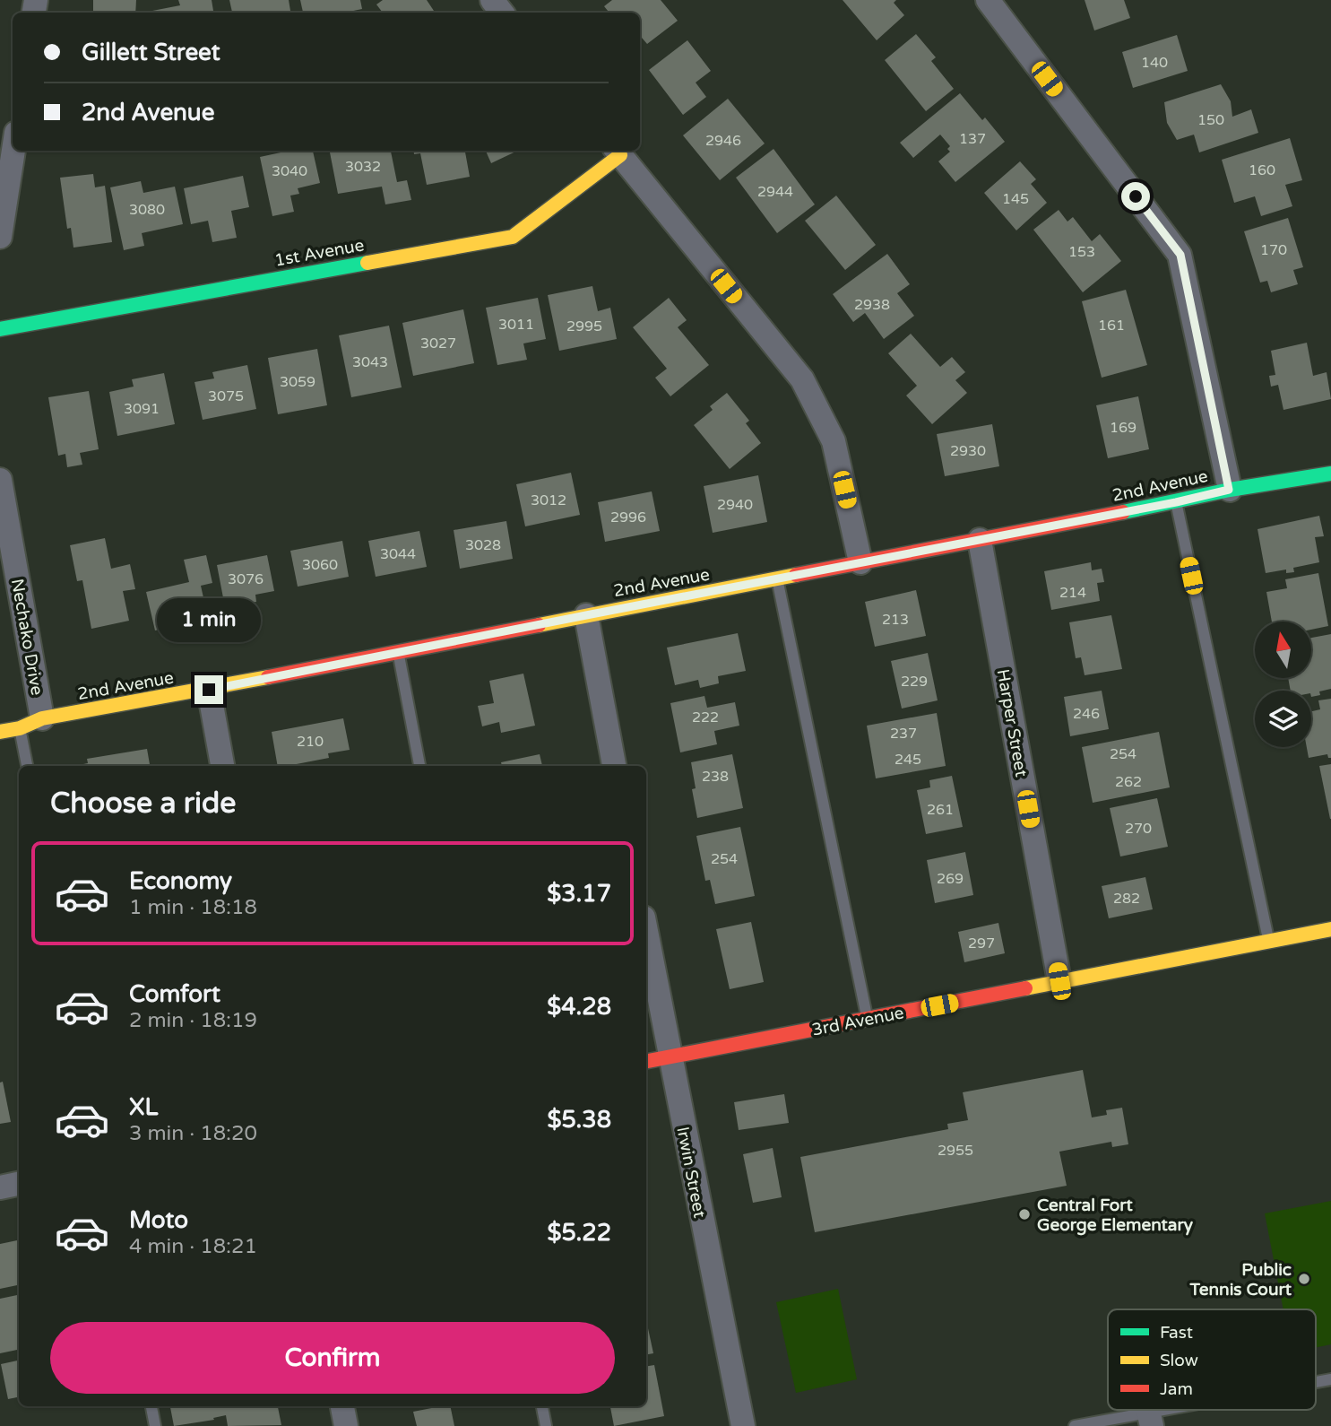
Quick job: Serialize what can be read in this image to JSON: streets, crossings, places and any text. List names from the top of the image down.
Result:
{
  "streets": {
    "street": [
      "1st Avenue",
      "2nd Avenue",
      "Nechako Drive",
      "Harper Street",
      "3rd Avenue",
      "Irwin Street"
    ]
  },
  "crossings": [
    ["2nd Avenue", "Nechako Drive"],
    ["2nd Avenue", "Harper Street"],
    ["Harper Street", "3rd Avenue"],
    ["3rd Avenue", "Irwin Street"]
  ],
  "places": ["Central Fort George Elementary", "Public Tennis Court"],
  "house_numbers": [
    "140",
    "150",
    "137",
    "2946",
    "3032",
    "160",
    "3040",
    "2944",
    "145",
    "3080",
    "170",
    "153",
    "2938",
    "3011",
    "161",
    "2995",
    "3027",
    "3043",
    "3059",
    "3075",
    "3091",
    "169",
    "2930",
    "3012",
    "2940",
    "2996",
    "3028",
    "3044",
    "3060",
    "3076",
    "214",
    "213",
    "229",
    "246",
    "222",
    "237",
    "210",
    "254",
    "245",
    "238",
    "262",
    "261",
    "270",
    "254",
    "269",
    "282",
    "297",
    "2955"
  ],
  "legend": ["Fast", "Slow", "Jam"],
  "north": "top",
  "page": {
    "banner": ["Gillett Street", "2nd Avenue"],
    "bubble": "1 min",
    "heading": "Choose a ride",
    "list": [
      {
        "name": "Economy",
        "note": "1 min · 18:18",
        "value": "$3.17"
      },
      {
        "name": "Comfort",
        "note": "2 min · 18:19",
        "value": "$4.28"
      },
      {
        "name": "XL",
        "note": "3 min · 18:20",
        "value": "$5.38"
      },
      {
        "name": "Moto",
        "note": "4 min · 18:21",
        "value": "$5.22"
      }
    ],
    "buttons": "Confirm"
  }
}
